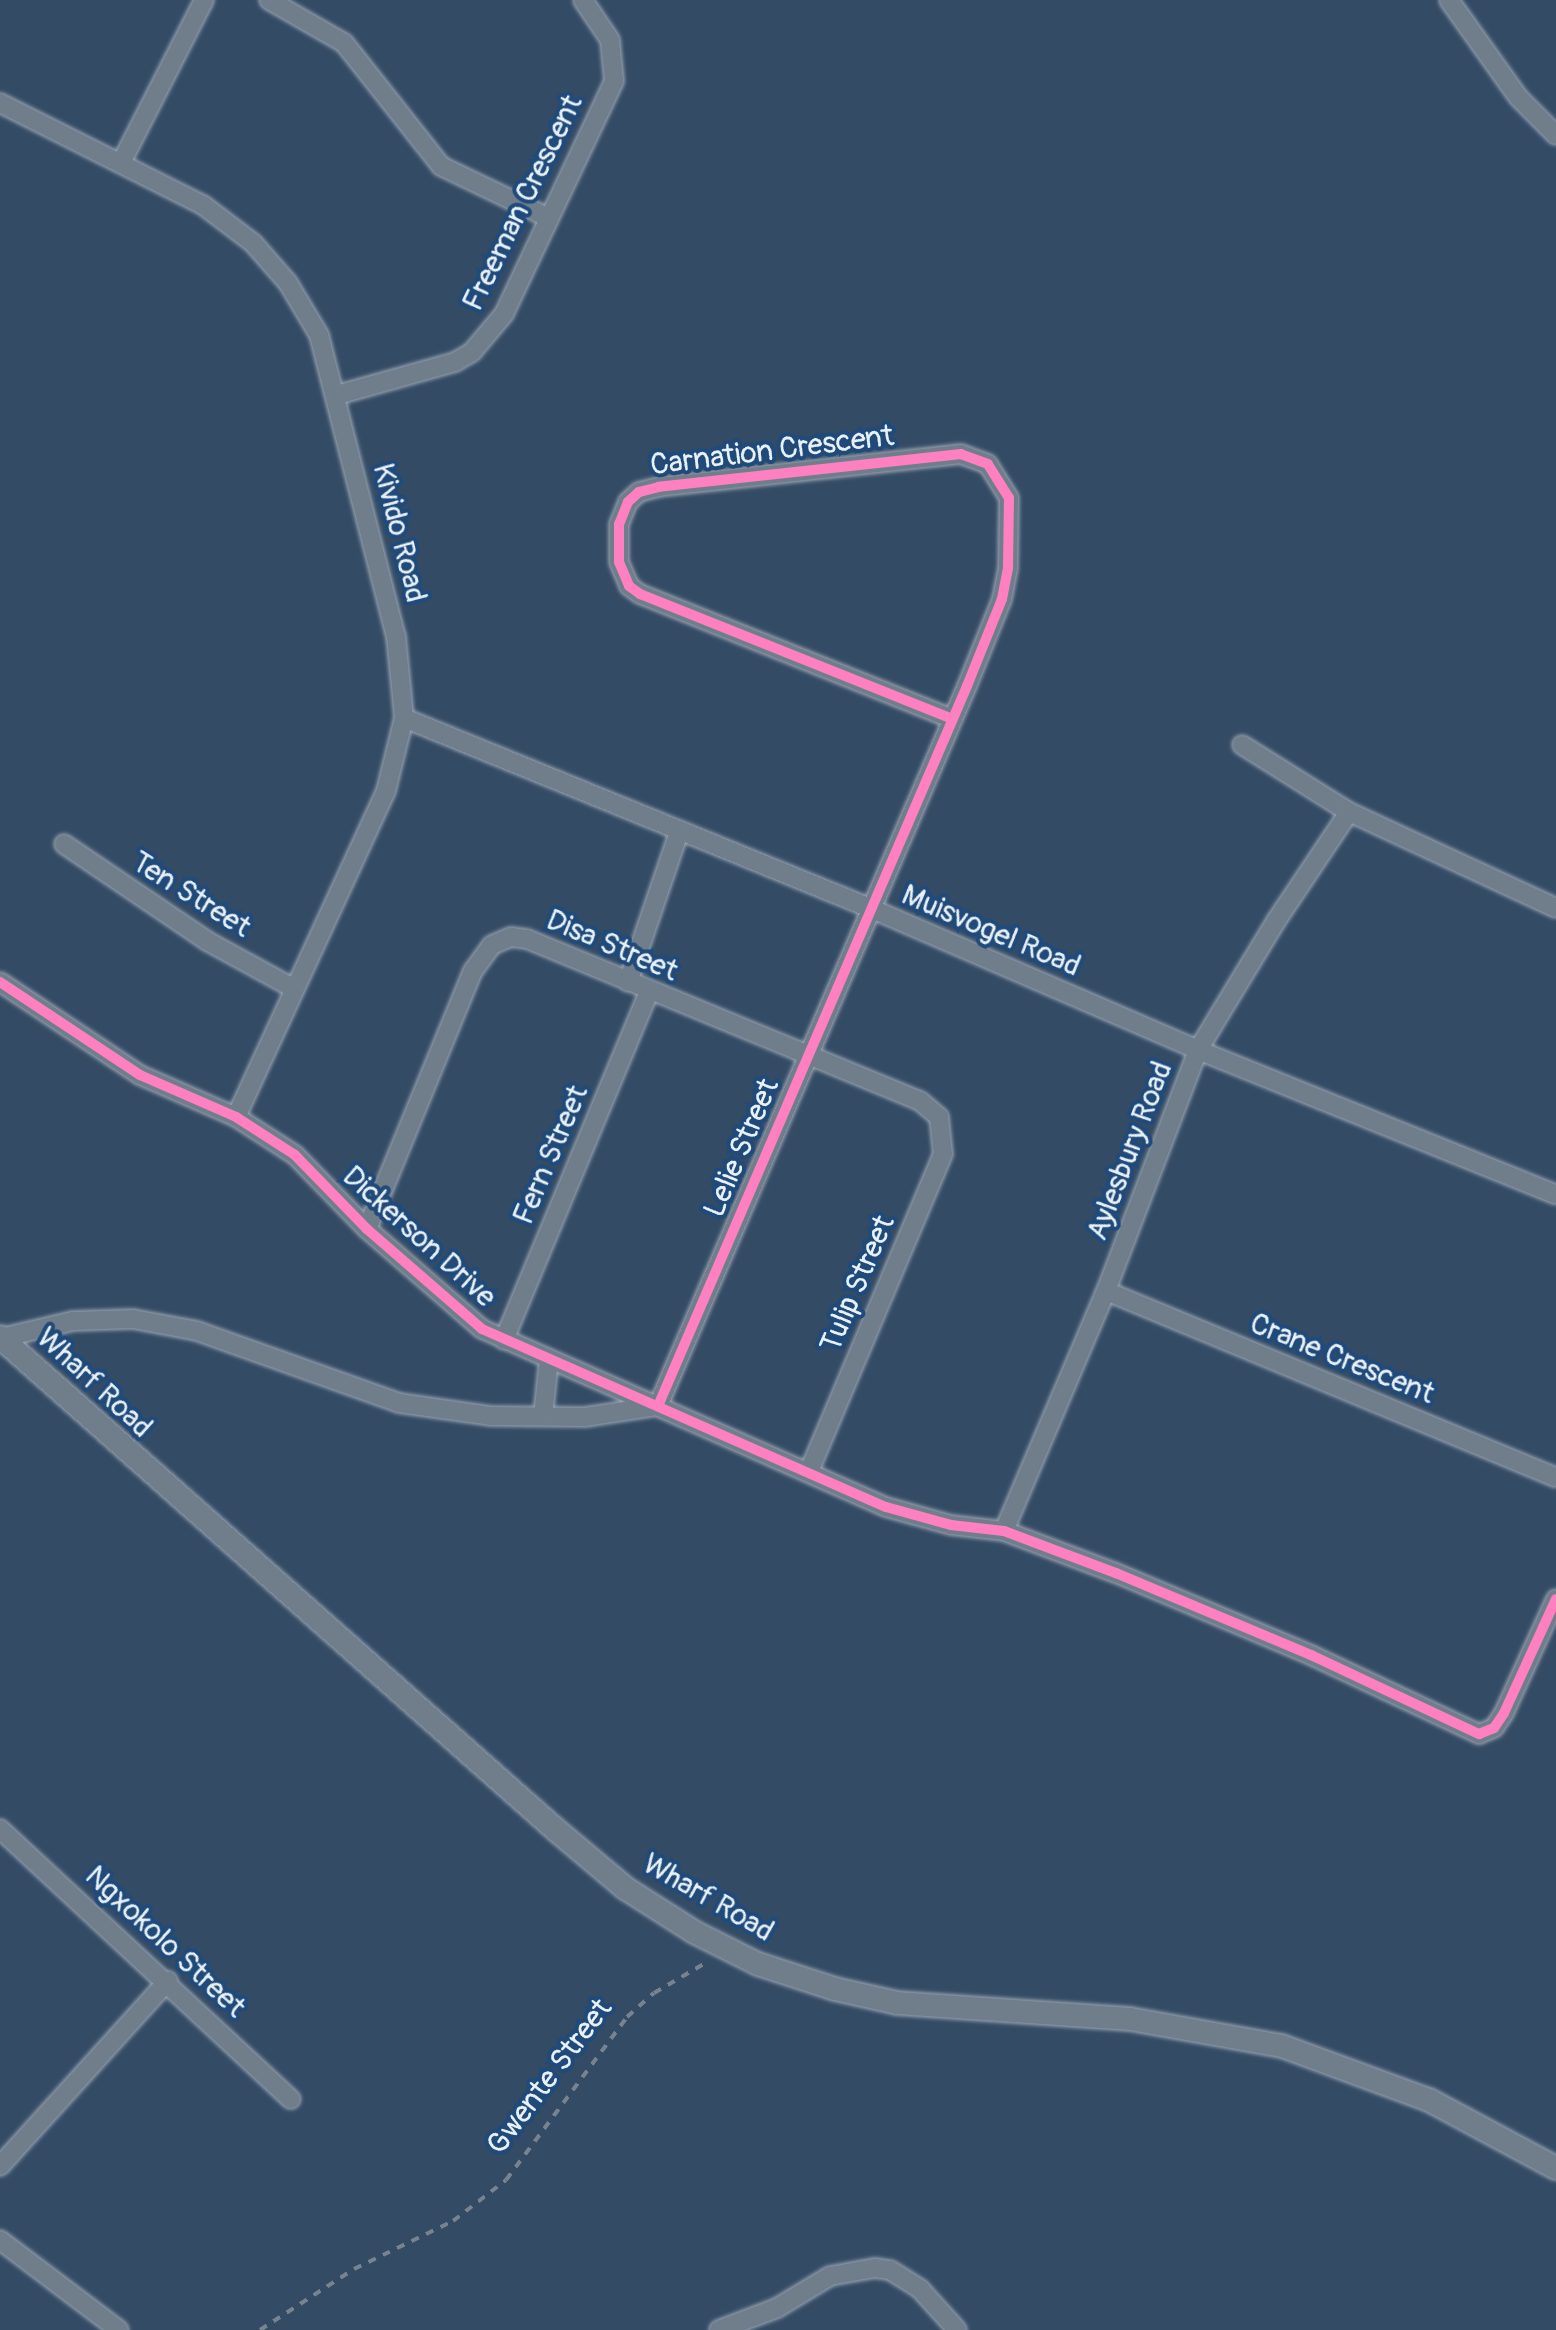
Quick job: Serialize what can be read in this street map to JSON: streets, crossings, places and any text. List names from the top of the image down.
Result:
{
  "streets": {
    "street": [
      "Freeman Crescent",
      "Carnation Crescent",
      "Kivido Road",
      "Ten Street",
      "Muisvogel Road",
      "Disa Street",
      "Lelie Street",
      "Aylesbury Road",
      "Fern Street",
      "Dickerson Drive",
      "Tulip Street",
      "Crane Crescent",
      "Wharf Road",
      "Ngxokolo Street"
    ],
    "path": ["Gwente Street"]
  },
  "crossings": [
    ["Freeman Crescent", "Kivido Road"],
    ["Carnation Crescent", "Lelie Street"],
    ["Kivido Road", "Ten Street"],
    ["Kivido Road", "Muisvogel Road"],
    ["Kivido Road", "Dickerson Drive"],
    ["Muisvogel Road", "Lelie Street"],
    ["Muisvogel Road", "Aylesbury Road"],
    ["Disa Street", "Lelie Street"],
    ["Disa Street", "Fern Street"],
    ["Disa Street", "Dickerson Drive"],
    ["Disa Street", "Tulip Street"],
    ["Lelie Street", "Dickerson Drive"],
    ["Aylesbury Road", "Dickerson Drive"],
    ["Aylesbury Road", "Crane Crescent"],
    ["Fern Street", "Dickerson Drive"],
    ["Dickerson Drive", "Tulip Street"],
    ["Wharf Road", "Gwente Street"]
  ]
}
